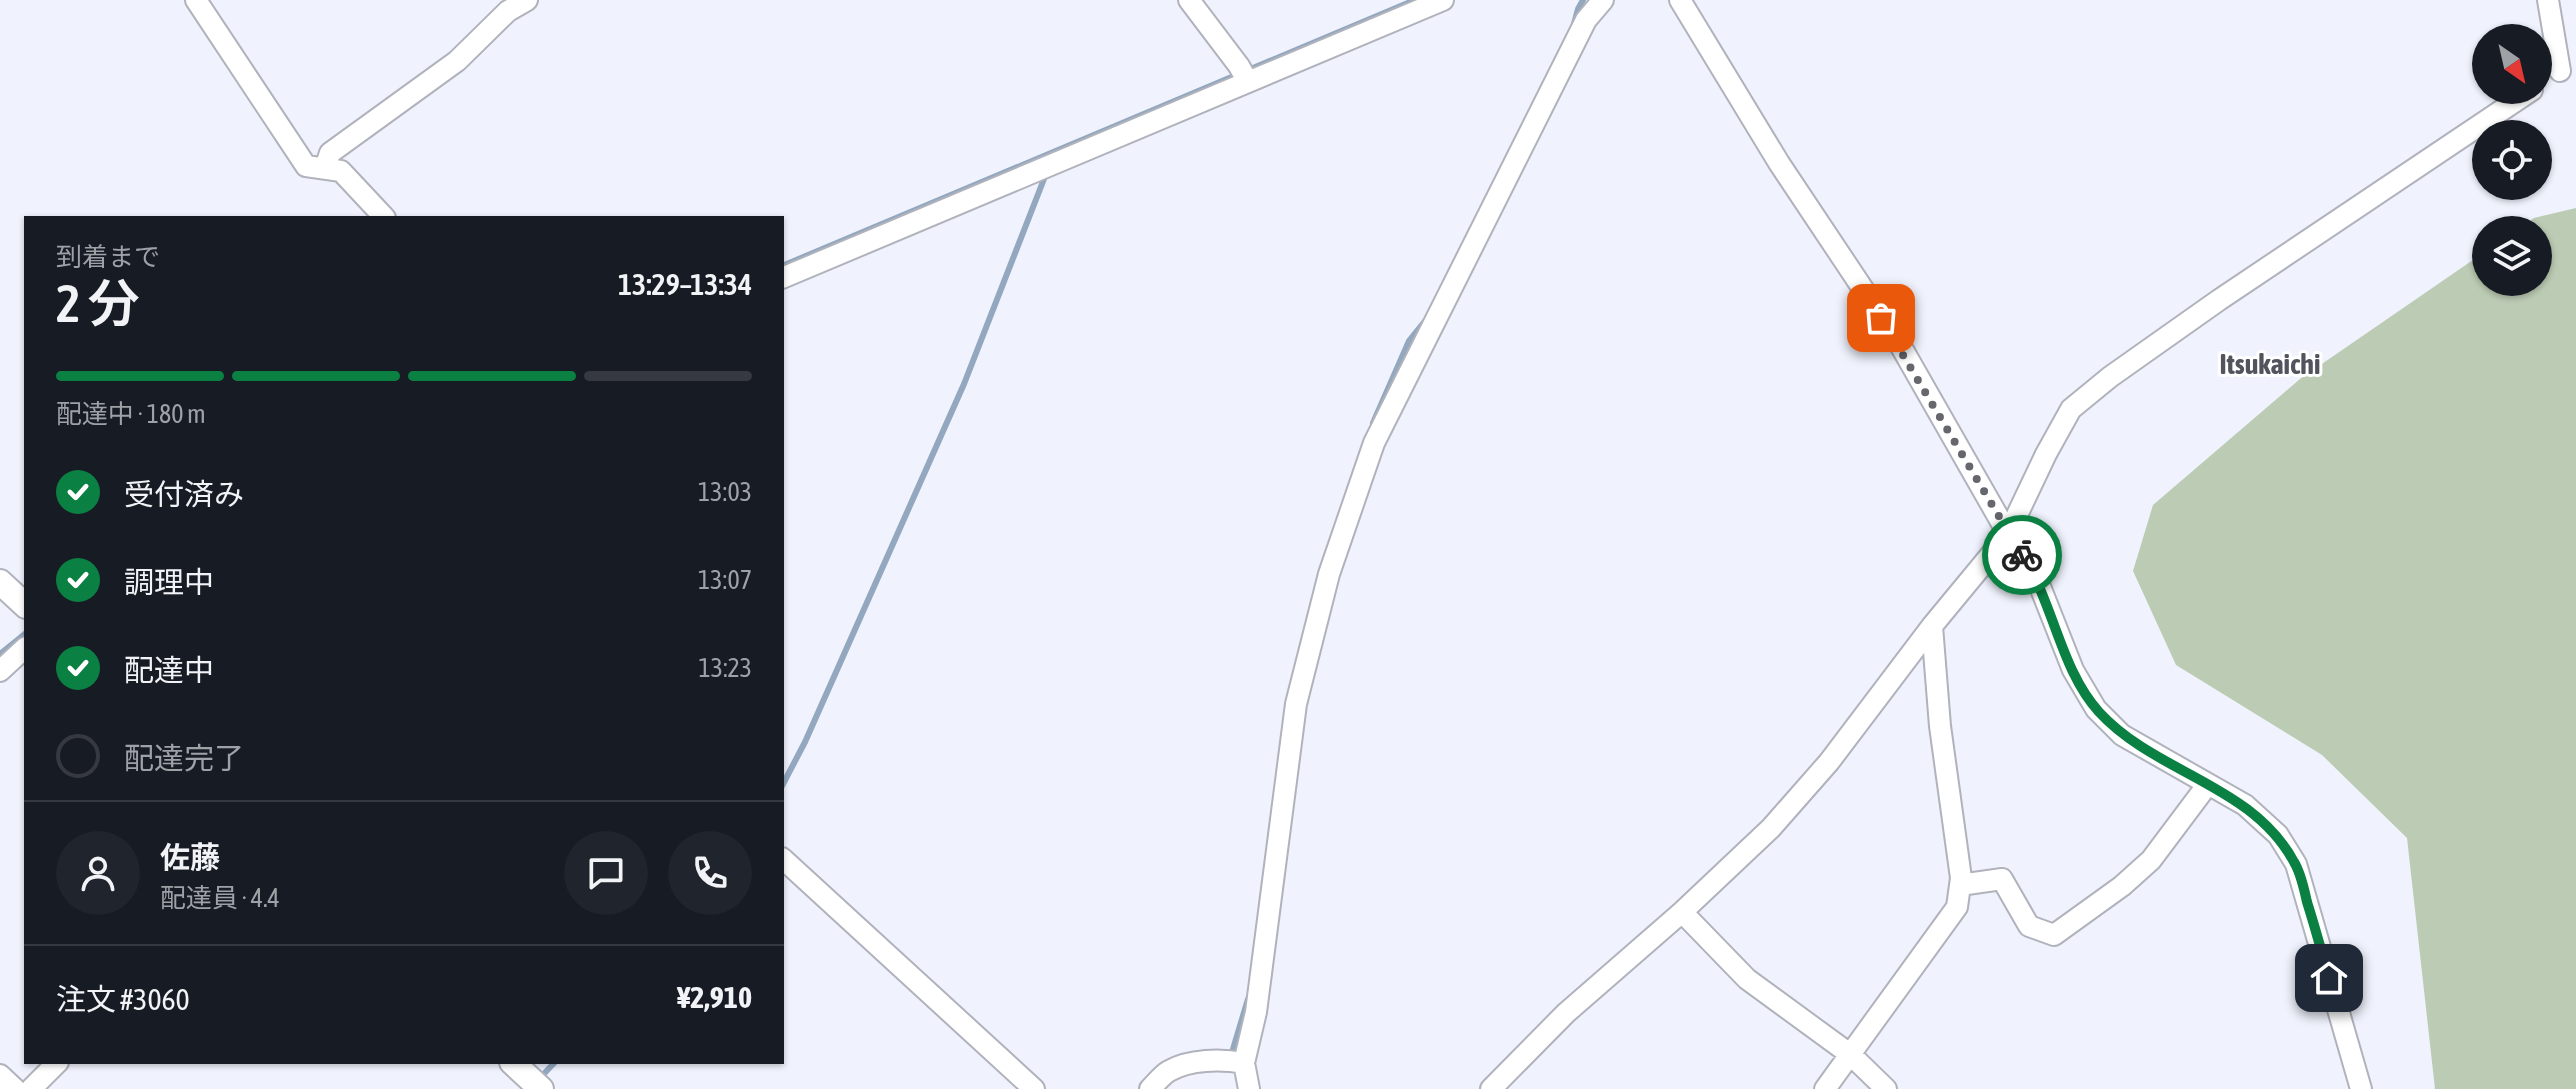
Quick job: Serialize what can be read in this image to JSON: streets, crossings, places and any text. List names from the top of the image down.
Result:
{
  "districts": ["Itsukaichi"],
  "north": "bottom right",
  "page": {
    "heading": ["2 分", "到着まで", "13:29–13:34"],
    "panel": [
      "佐藤",
      "配達員 · 4.4",
      "注文 #3060",
      "¥2,910"
    ],
    "bar": "配達中 · 180 m",
    "list": [
      ["受付済み", "13:03"],
      ["調理中", "13:07"],
      ["配達中", "13:23"],
      "配達完了"
    ]
  }
}
